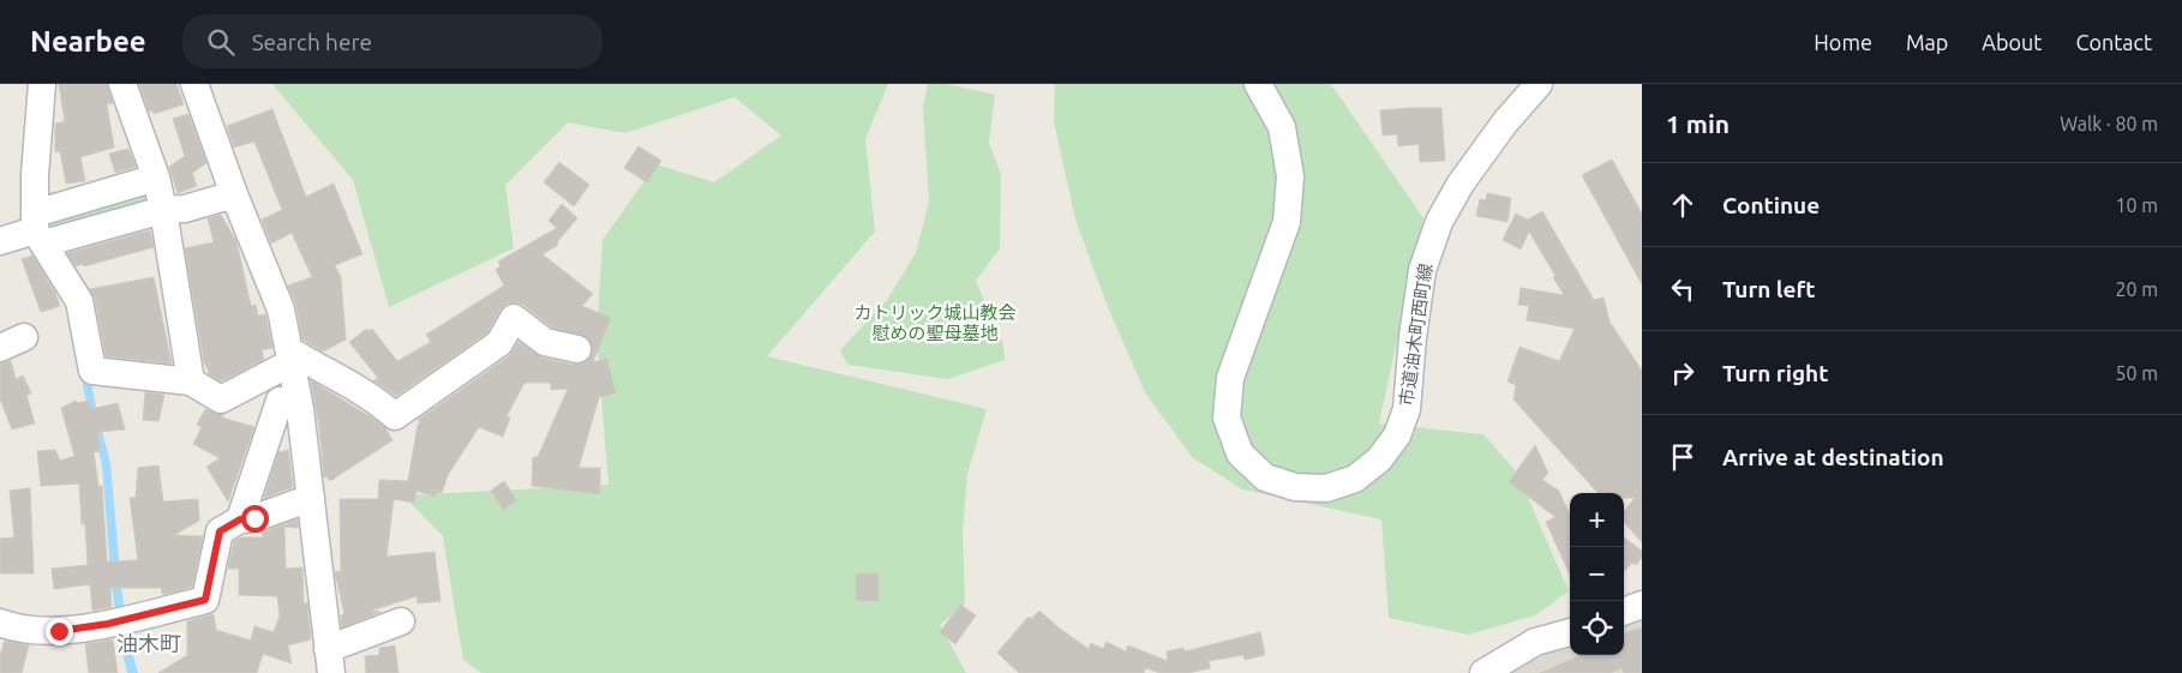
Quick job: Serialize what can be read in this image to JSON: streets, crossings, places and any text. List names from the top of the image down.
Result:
{
  "streets": {
    "street": ["市道油木町西町線"]
  },
  "districts": ["油木町"],
  "parks": ["カトリック城山教会 慰めの聖母墓地"],
  "page": {
    "header": "Nearbee",
    "search": "Search here",
    "nav": [
      "Home",
      "Map",
      "About",
      "Contact"
    ],
    "heading": ["1 min", "Walk · 80 m"],
    "list": [
      ["Continue", "10 m"],
      ["Turn left", "20 m"],
      ["Turn right", "50 m"],
      "Arrive at destination"
    ],
    "map_buttons": ["+", "−"]
  }
}
